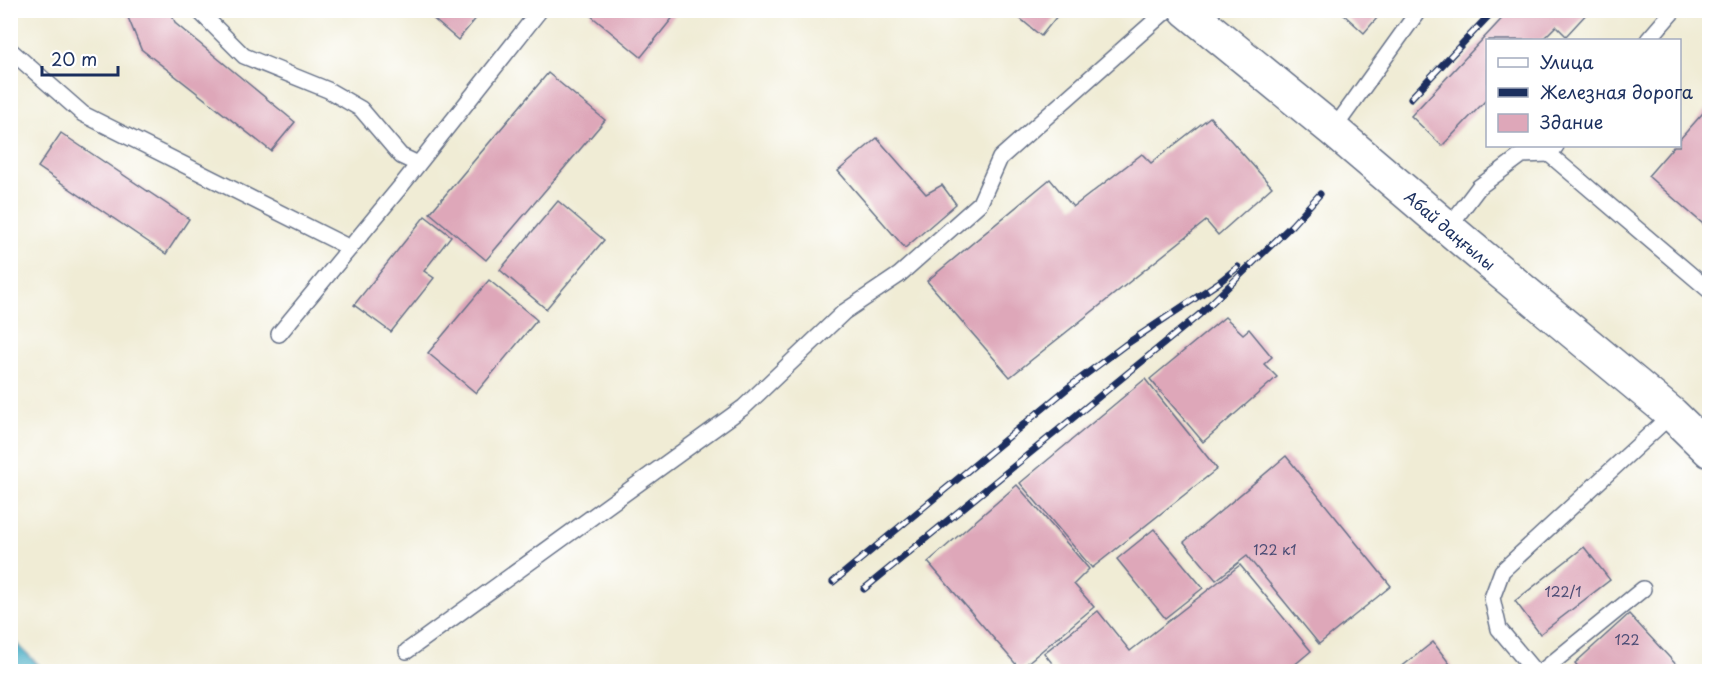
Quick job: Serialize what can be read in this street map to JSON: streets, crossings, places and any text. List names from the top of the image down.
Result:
{
  "streets": {
    "main road": ["Абай даңғылы"]
  },
  "house_numbers": ["122 к1", "122/1", "122"],
  "legend": ["Улица", "Железная дорога", "Здание"],
  "scale_bar": "20 m"
}
